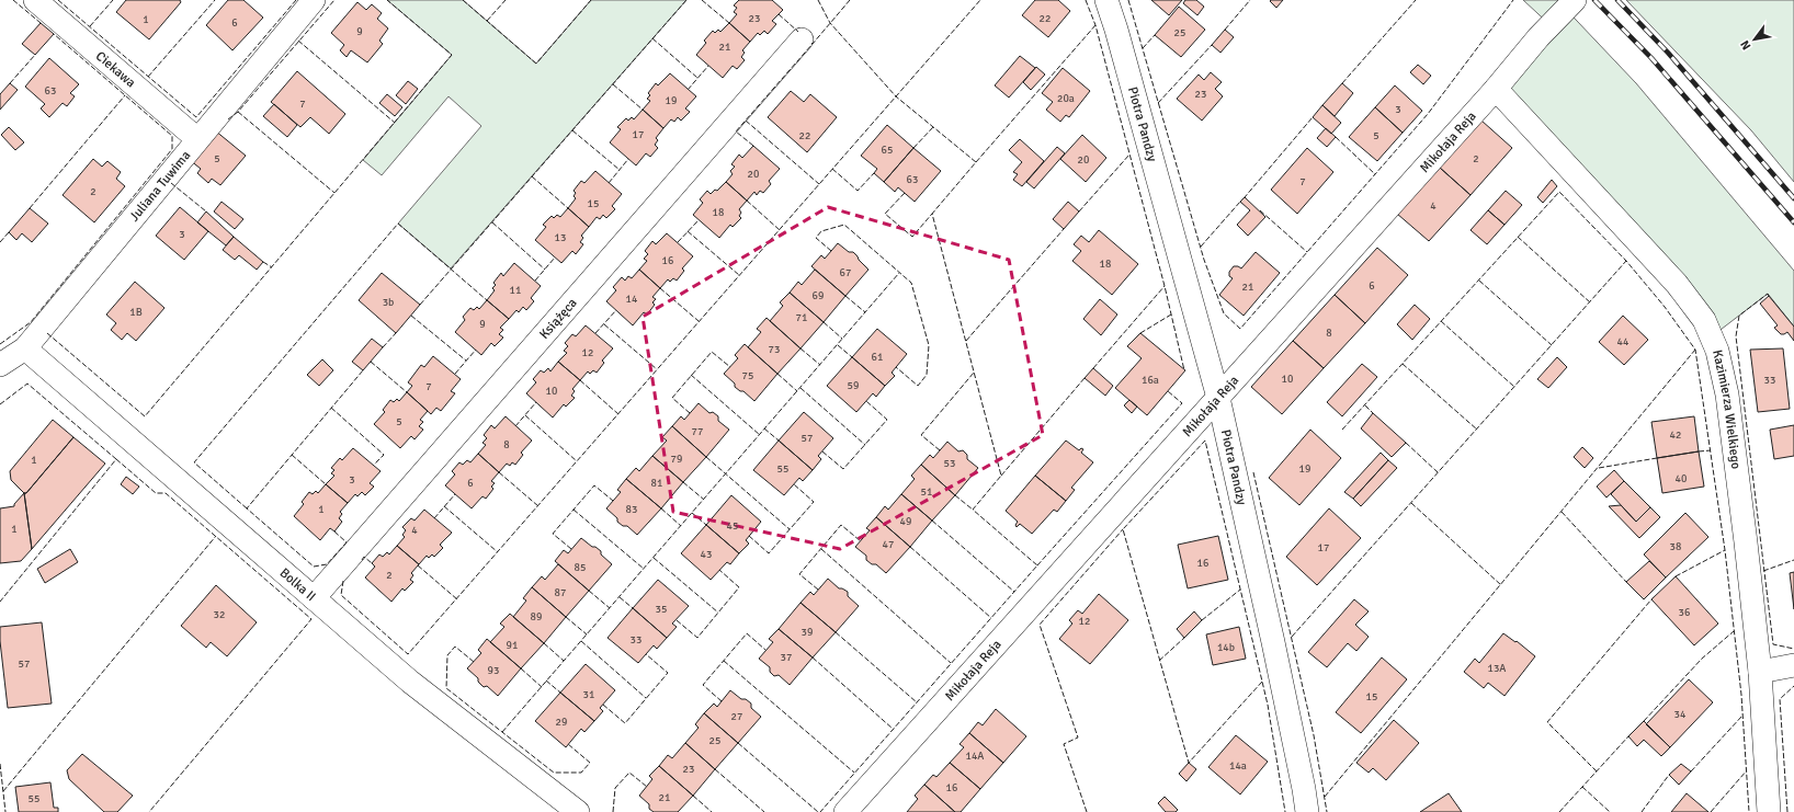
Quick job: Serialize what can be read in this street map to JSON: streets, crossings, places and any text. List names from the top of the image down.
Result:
{
  "streets": {
    "street": [
      "Ciekawa",
      "Piotra Pandzy",
      "Mikołaja Reja",
      "Juliana Tuwima",
      "Książęca",
      "Kazimierza Wielkiego",
      "Bolka II"
    ]
  },
  "crossings": [
    ["Ciekawa", "Juliana Tuwima"],
    ["Piotra Pandzy", "Mikołaja Reja"],
    ["Mikołaja Reja", "Kazimierza Wielkiego"],
    ["Juliana Tuwima", "Bolka II"],
    ["Książęca", "Bolka II"]
  ],
  "house_numbers": [
    "23",
    "22",
    "1",
    "6",
    "9",
    "25",
    "21",
    "63",
    "23",
    "20a",
    "19",
    "7",
    "3",
    "17",
    "22",
    "5",
    "65",
    "5",
    "2",
    "20",
    "20",
    "63",
    "7",
    "2",
    "15",
    "4",
    "18",
    "3",
    "13",
    "16",
    "18",
    "67",
    "6",
    "21",
    "11",
    "69",
    "14",
    "3b",
    "1B",
    "71",
    "9",
    "8",
    "44",
    "73",
    "12",
    "61",
    "75",
    "10",
    "16a",
    "33",
    "59",
    "7",
    "10",
    "5",
    "77",
    "42",
    "57",
    "8",
    "79",
    "1",
    "53",
    "55",
    "19",
    "40",
    "3",
    "6",
    "81",
    "51",
    "1",
    "83",
    "49",
    "45",
    "1",
    "4",
    "47",
    "38",
    "17",
    "43",
    "16",
    "85",
    "2",
    "87",
    "35",
    "36",
    "32",
    "89",
    "12",
    "39",
    "33",
    "91",
    "14b",
    "37",
    "57",
    "13A",
    "93",
    "31",
    "15",
    "34",
    "27",
    "29",
    "25",
    "14A",
    "14a",
    "23",
    "16",
    "21",
    "55"
  ],
  "north": "bottom left"
}
